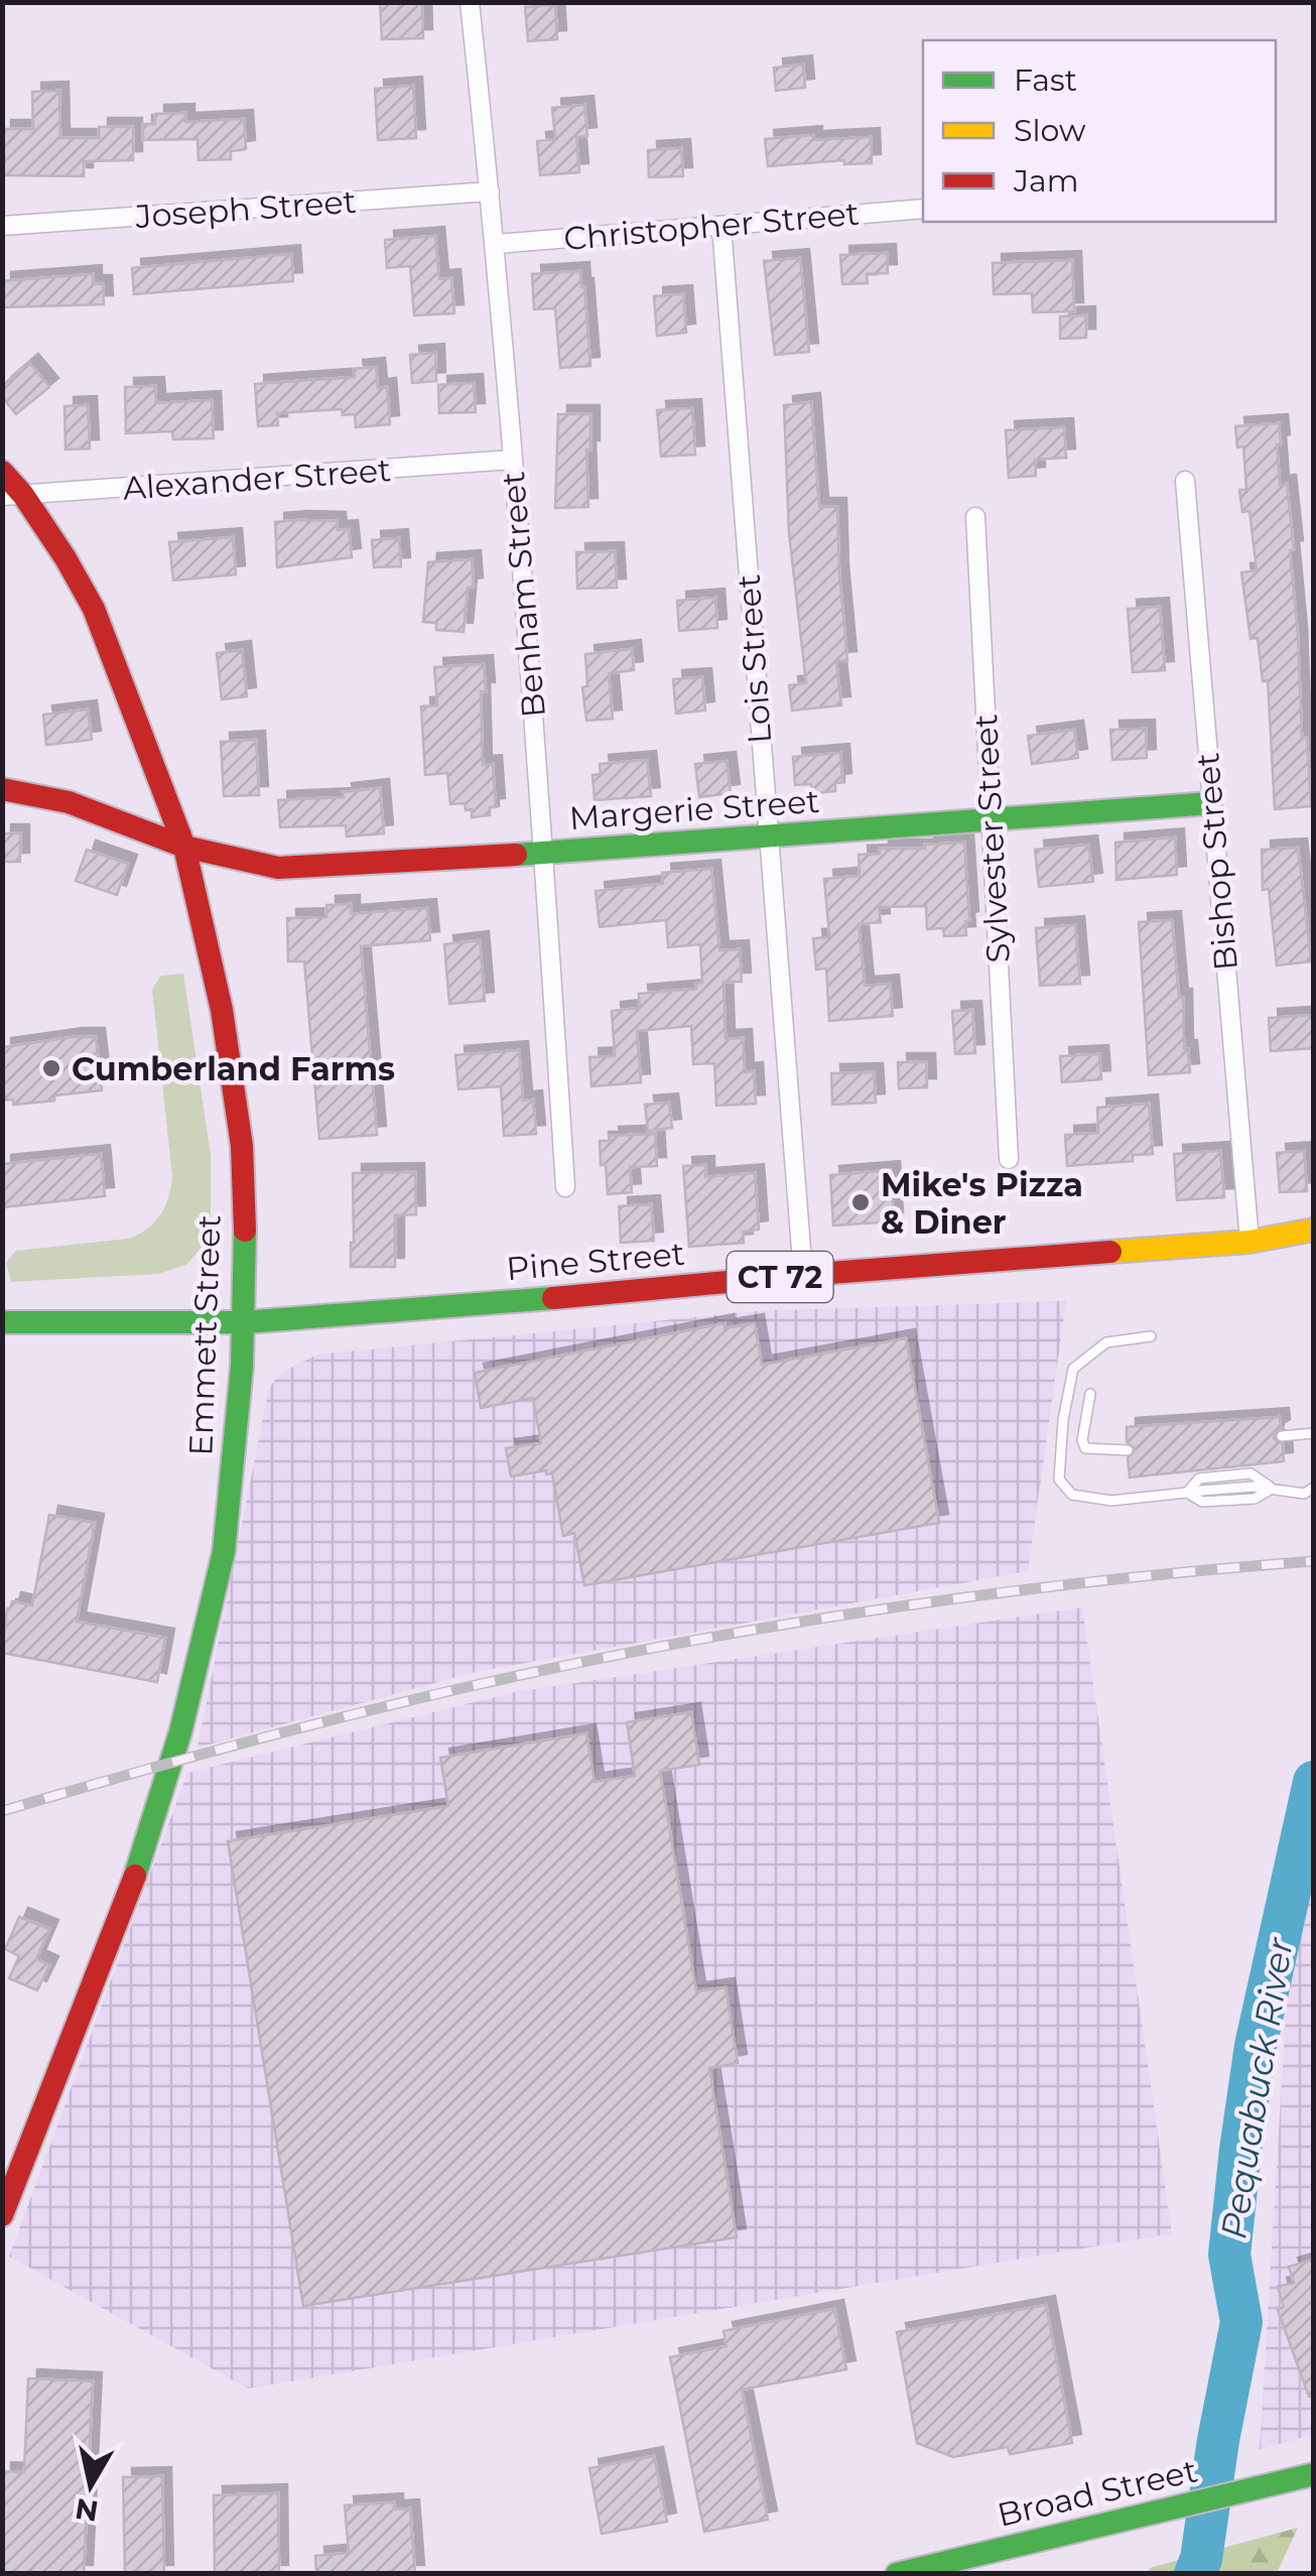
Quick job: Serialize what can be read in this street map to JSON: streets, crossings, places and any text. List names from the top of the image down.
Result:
{
  "streets": {
    "main road": [
      "Margerie Street",
      "Pine Street",
      "CT 72",
      "Emmett Street",
      "Broad Street"
    ],
    "street": [
      "Joseph Street",
      "Christopher Street",
      "Alexander Street",
      "Benham Street",
      "Lois Street",
      "Sylvester Street",
      "Bishop Street"
    ]
  },
  "crossings": [
    ["Joseph Street", "Benham Street"],
    ["Christopher Street", "Benham Street"],
    ["Christopher Street", "Lois Street"],
    ["Alexander Street", "Benham Street"],
    ["Alexander Street", "Emmett Street"],
    ["Benham Street", "Margerie Street"],
    ["Lois Street", "Margerie Street"],
    ["Lois Street", "Pine Street"],
    ["Margerie Street", "Sylvester Street"],
    ["Margerie Street", "Bishop Street"],
    ["Margerie Street", "Emmett Street"],
    ["Bishop Street", "Pine Street"],
    ["Pine Street", "Emmett Street"]
  ],
  "water": ["Pequabuck River"],
  "places": ["Cumberland Farms", "Mike's Pizza & Diner"],
  "legend": ["Fast", "Slow", "Jam"],
  "north": "bottom"
}
